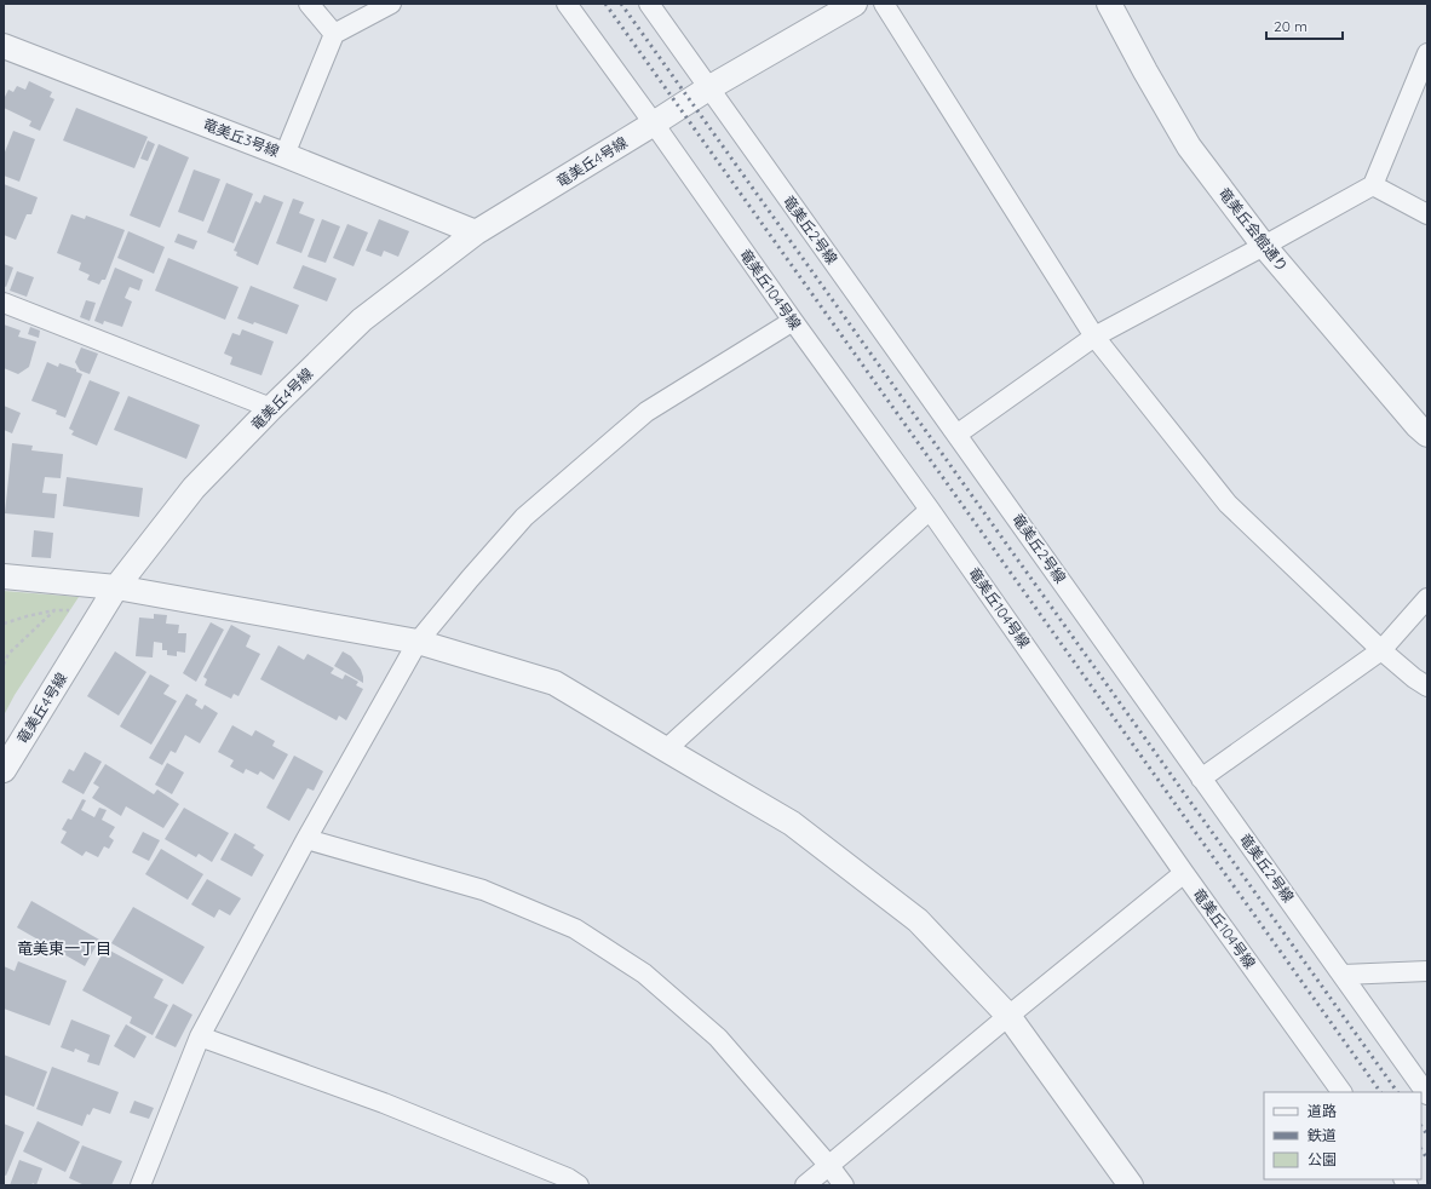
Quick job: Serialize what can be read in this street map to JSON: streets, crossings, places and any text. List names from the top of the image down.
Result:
{
  "streets": {
    "street": [
      "竜美丘3号線",
      "竜美丘4号線",
      "竜美丘2号線",
      "竜美丘会館通り",
      "竜美丘104号線"
    ]
  },
  "crossings": [
    ["竜美丘3号線", "竜美丘4号線"],
    ["竜美丘4号線", "竜美丘2号線"],
    ["竜美丘4号線", "竜美丘104号線"]
  ],
  "districts": ["竜美東一丁目"],
  "legend": ["道路", "鉄道", "公園"],
  "scale_bar": "20 m"
}
